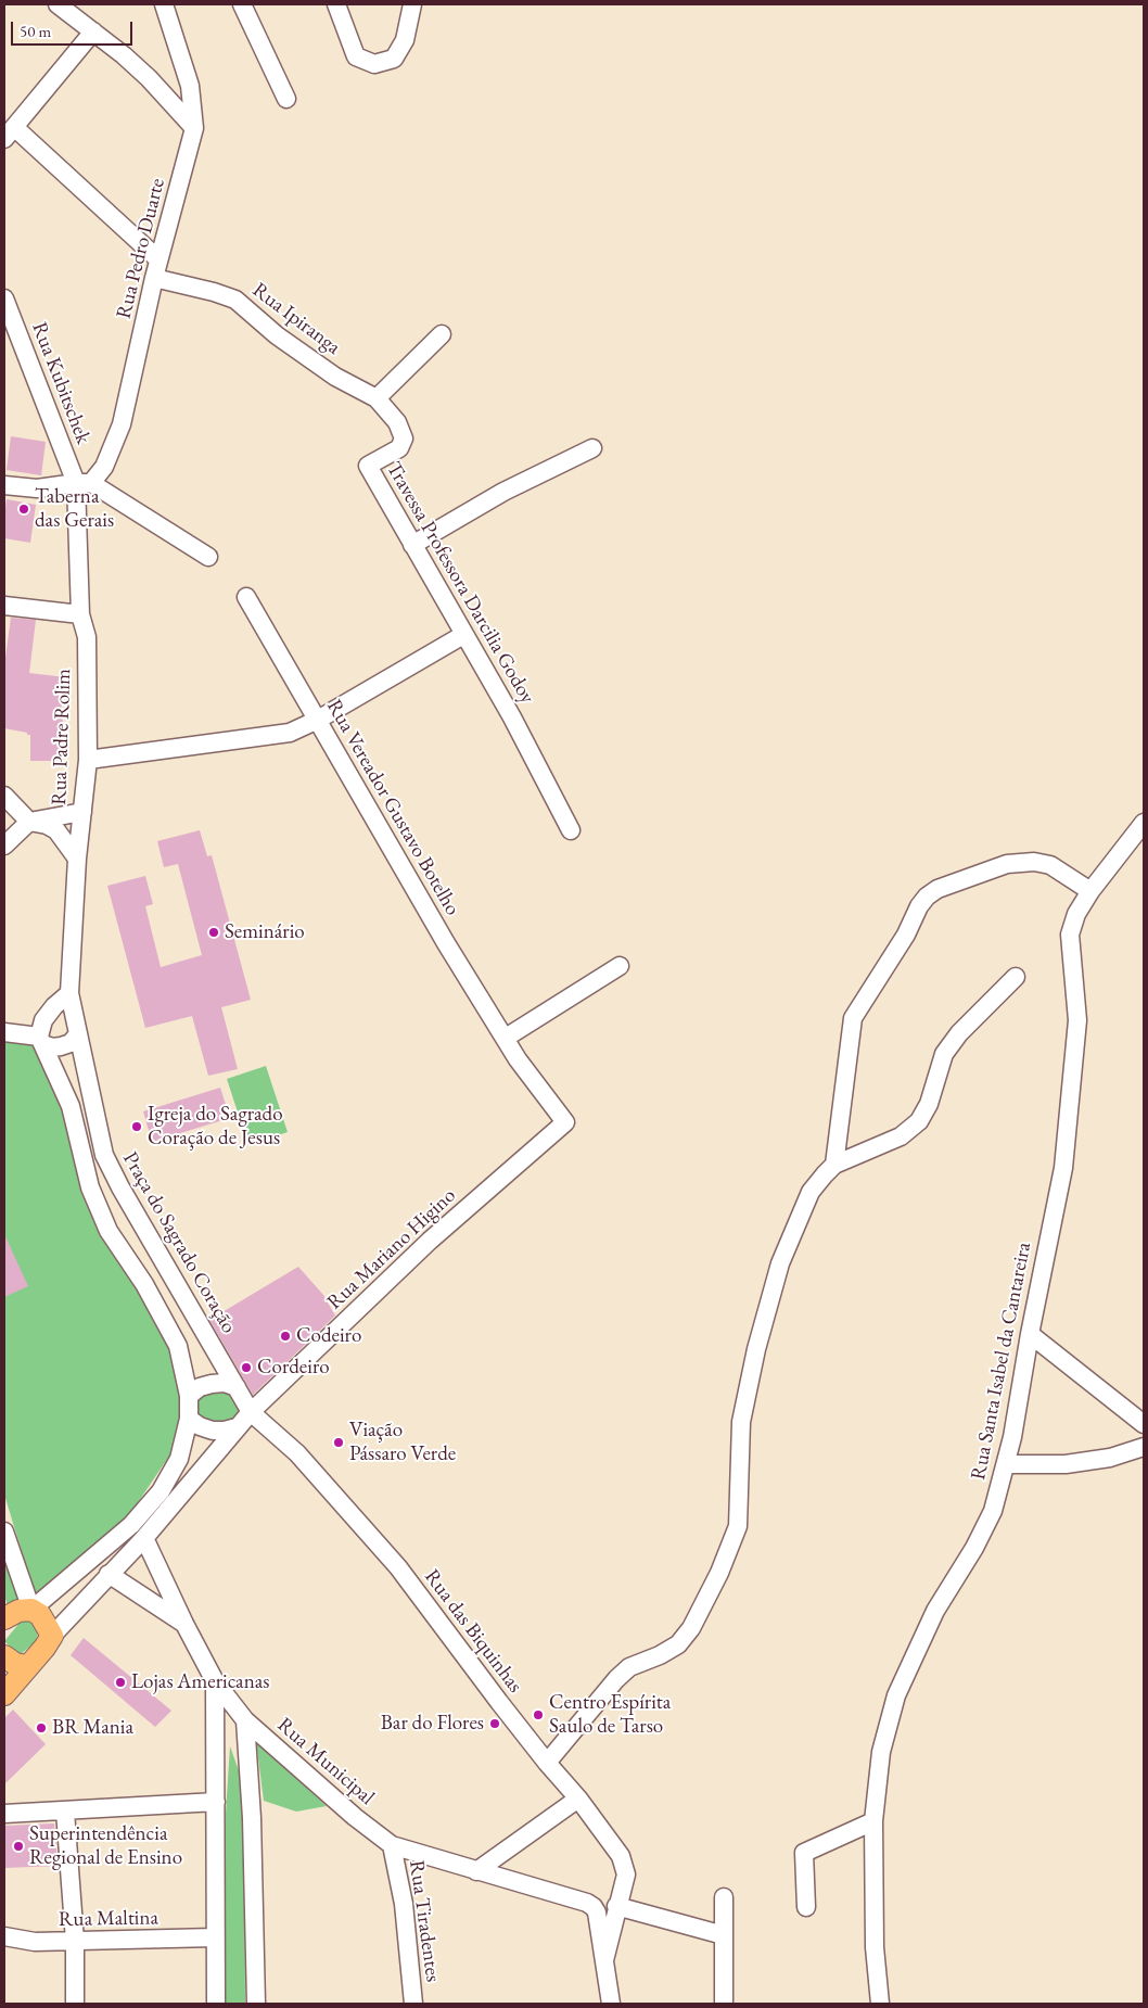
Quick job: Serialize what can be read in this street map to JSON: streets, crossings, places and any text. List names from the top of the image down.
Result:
{
  "streets": {
    "street": [
      "Rua Pedro Duarte",
      "Rua Ipiranga",
      "Rua Kubitschek",
      "Travessa Professora Darcilia Godoy",
      "Rua Padre Rolim",
      "Rua Vereador Gustavo Botelho",
      "Praça do Sagrado Coração",
      "Rua Mariano Higino",
      "Rua Santa Isabel da Cantareira",
      "Rua das Biquinhas",
      "Rua Municipal",
      "Rua Maltina",
      "Rua Tiradentes"
    ]
  },
  "crossings": [
    ["Rua Pedro Duarte", "Rua Ipiranga"],
    ["Rua Pedro Duarte", "Rua Kubitschek"],
    ["Rua Pedro Duarte", "Rua Padre Rolim"],
    ["Rua Ipiranga", "Travessa Professora Darcilia Godoy"],
    ["Rua Kubitschek", "Rua Padre Rolim"],
    ["Rua Padre Rolim", "Praça do Sagrado Coração"],
    ["Rua Vereador Gustavo Botelho", "Rua Mariano Higino"],
    ["Praça do Sagrado Coração", "Rua Mariano Higino"],
    ["Praça do Sagrado Coração", "Rua das Biquinhas"],
    ["Rua Mariano Higino", "Rua das Biquinhas"],
    ["Rua Municipal", "Rua Tiradentes"]
  ],
  "places": [
    "Taberna das Gerais",
    "Seminário",
    "Igreja do Sagrado Coração de Jesus",
    "Codeiro",
    "Cordeiro",
    "Viação Pássaro Verde",
    "Lojas Americanas",
    "Centro Espírita Saulo de Tarso",
    "Bar do Flores",
    "BR Mania",
    "Superintendência Regional de Ensino"
  ],
  "scale_bar": "50 m"
}
